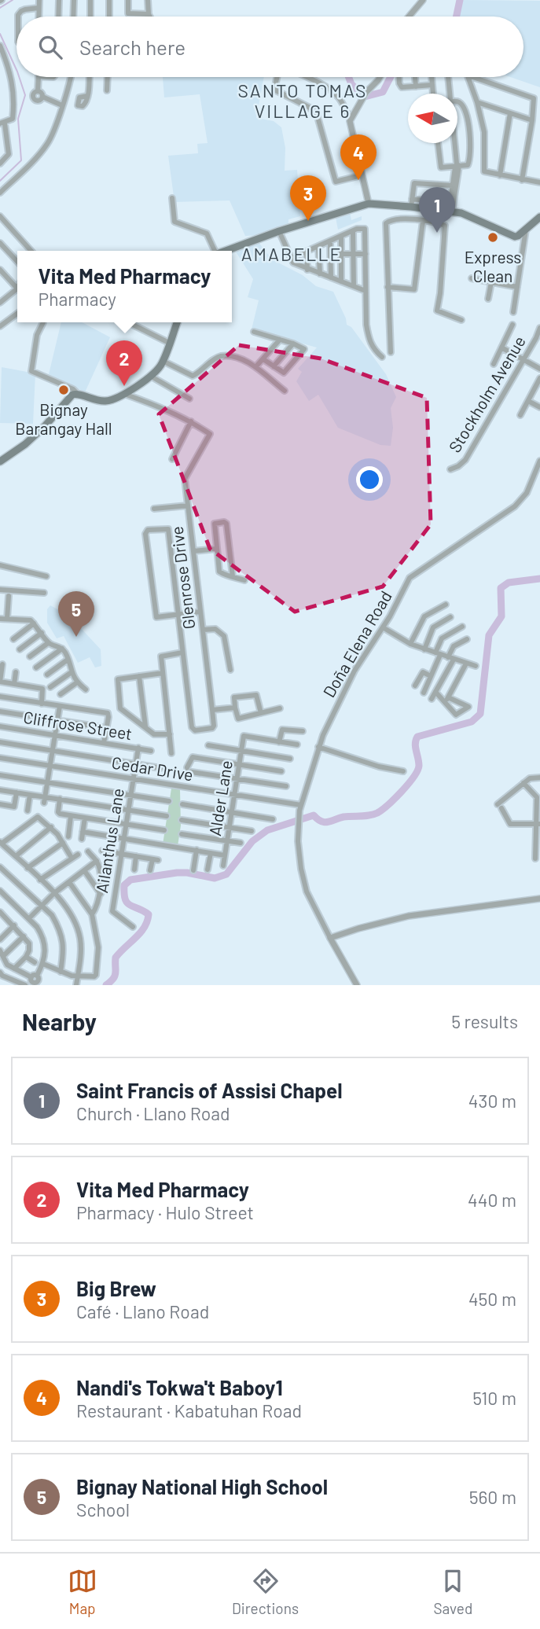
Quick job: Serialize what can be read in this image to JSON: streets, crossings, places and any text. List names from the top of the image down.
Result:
{
  "streets": {
    "street": [
      "Stockholm Avenue",
      "Glenrose Drive",
      "Doña Elena Road",
      "Cliffrose Street",
      "Cedar Drive",
      "Alder Lane",
      "Ailanthus Lane"
    ]
  },
  "crossings": [
    ["Doña Elena Road", "Cedar Drive"],
    ["Cliffrose Street", "Ailanthus Lane"],
    ["Cedar Drive", "Alder Lane"],
    ["Cedar Drive", "Ailanthus Lane"]
  ],
  "districts": ["SANTO TOMAS VILLAGE 6", "AMABELLE"],
  "places": ["Express Clean", "Bignay Barangay Hall"],
  "north": "left",
  "page": {
    "search": "Search here",
    "pins": [
      "4",
      "3",
      "1",
      "2",
      "5"
    ],
    "popup": ["Vita Med Pharmacy", "Pharmacy"],
    "heading": ["Nearby", "5 results"],
    "list": [
      {
        "mark": "1",
        "name": "Saint Francis of Assisi Chapel",
        "note": "Church · Llano Road",
        "value": "430 m"
      },
      {
        "mark": "2",
        "name": "Vita Med Pharmacy",
        "note": "Pharmacy · Hulo Street",
        "value": "440 m"
      },
      {
        "mark": "3",
        "name": "Big Brew",
        "note": "Café · Llano Road",
        "value": "450 m"
      },
      {
        "mark": "4",
        "name": "Nandi's Tokwa't Baboy1",
        "note": "Restaurant · Kabatuhan Road",
        "value": "510 m"
      },
      {
        "mark": "5",
        "name": "Bignay National High School",
        "note": "School",
        "value": "560 m"
      }
    ],
    "nav": ["Map", "Directions", "Saved"]
  }
}
